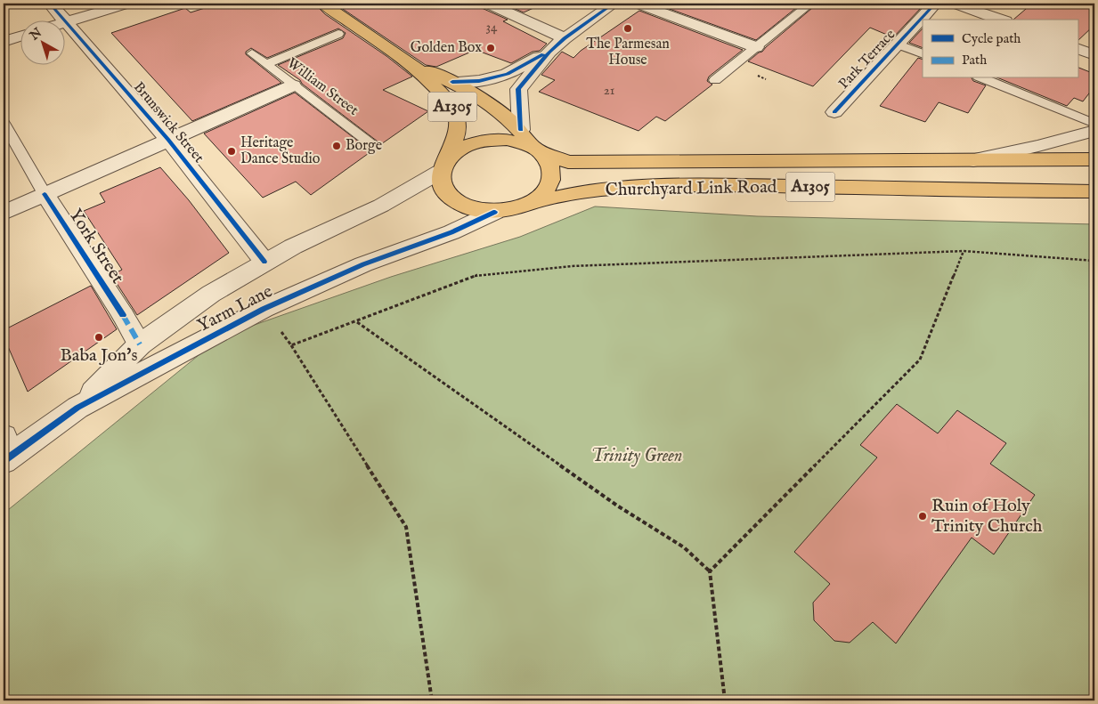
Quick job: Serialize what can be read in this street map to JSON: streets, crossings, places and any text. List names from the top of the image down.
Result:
{
  "streets": {
    "main road": ["A1305", "Churchyard Link Road"],
    "street": [
      "Park Terrace",
      "Brunswick Street",
      "York Street",
      "Yarm Lane"
    ],
    "lane": ["William Street"]
  },
  "crossings": [
    ["A1305", "Churchyard Link Road"],
    ["A1305", "Yarm Lane"],
    ["Brunswick Street", "Yarm Lane"],
    ["Churchyard Link Road", "Yarm Lane"],
    ["York Street", "Yarm Lane"]
  ],
  "parks": ["Trinity Green"],
  "places": [
    "The Parmesan House",
    "Golden Box",
    "Borge",
    "Heritage Dance Studio",
    "Baba Jon's",
    "Ruin of Holy Trinity Church"
  ],
  "house_numbers": ["34", "21"],
  "legend": ["Cycle path", "Path"],
  "north": "top left"
}
